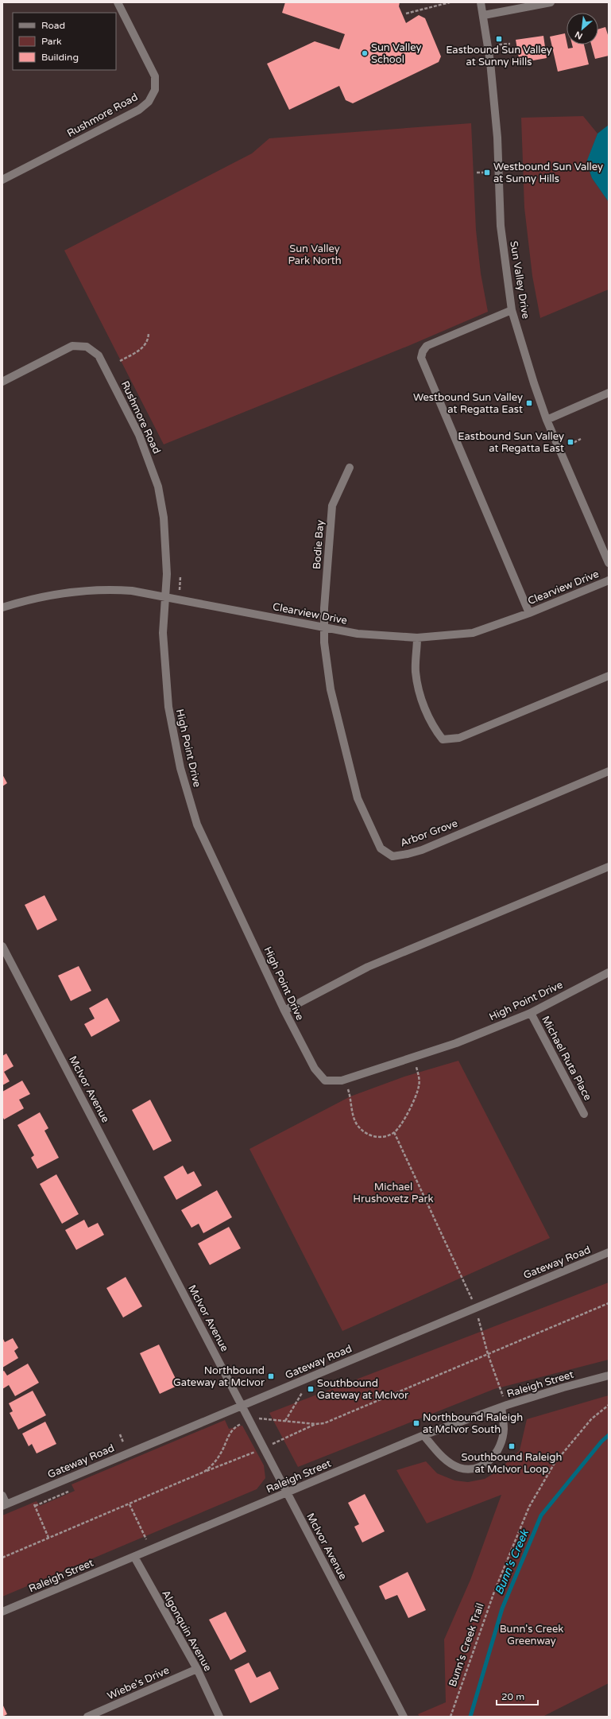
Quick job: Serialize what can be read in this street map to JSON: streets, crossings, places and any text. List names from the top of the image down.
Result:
{
  "streets": {
    "street": [
      "Rushmore Road",
      "Sun Valley Drive",
      "Bodie Bay",
      "Clearview Drive",
      "High Point Drive",
      "Arbor Grove",
      "Michael Ruta Place",
      "McIvor Avenue",
      "Gateway Road",
      "Raleigh Street",
      "Algonquin Avenue",
      "Wiebe's Drive"
    ],
    "path": ["Bunn's Creek Trail"]
  },
  "crossings": [
    ["Rushmore Road", "Clearview Drive"],
    ["Rushmore Road", "High Point Drive"],
    ["Bodie Bay", "Clearview Drive"],
    ["Bodie Bay", "Arbor Grove"],
    ["Clearview Drive", "High Point Drive"],
    ["Clearview Drive", "Arbor Grove"],
    ["High Point Drive", "Michael Ruta Place"],
    ["McIvor Avenue", "Gateway Road"],
    ["McIvor Avenue", "Raleigh Street"],
    ["Raleigh Street", "Algonquin Avenue"],
    ["Algonquin Avenue", "Wiebe's Drive"]
  ],
  "water": ["Bunn's Creek"],
  "parks": ["Sun Valley Park North", "Michael Hrushovetz Park", "Bunn's Creek Greenway"],
  "places": {
    "transit": [
      "Eastbound Sun Valley at Sunny Hills",
      "Westbound Sun Valley at Sunny Hills",
      "Westbound Sun Valley at Regatta East",
      "Eastbound Sun Valley at Regatta East",
      "Northbound Gateway at McIvor",
      "Southbound Gateway at McIvor",
      "Northbound Raleigh at McIvor South",
      "Southbound Raleigh at McIvor Loop"
    ],
    "other": ["Sun Valley School"]
  },
  "legend": ["Road", "Park", "Building"],
  "scale_bar": "20 m",
  "north": "bottom left"
}
